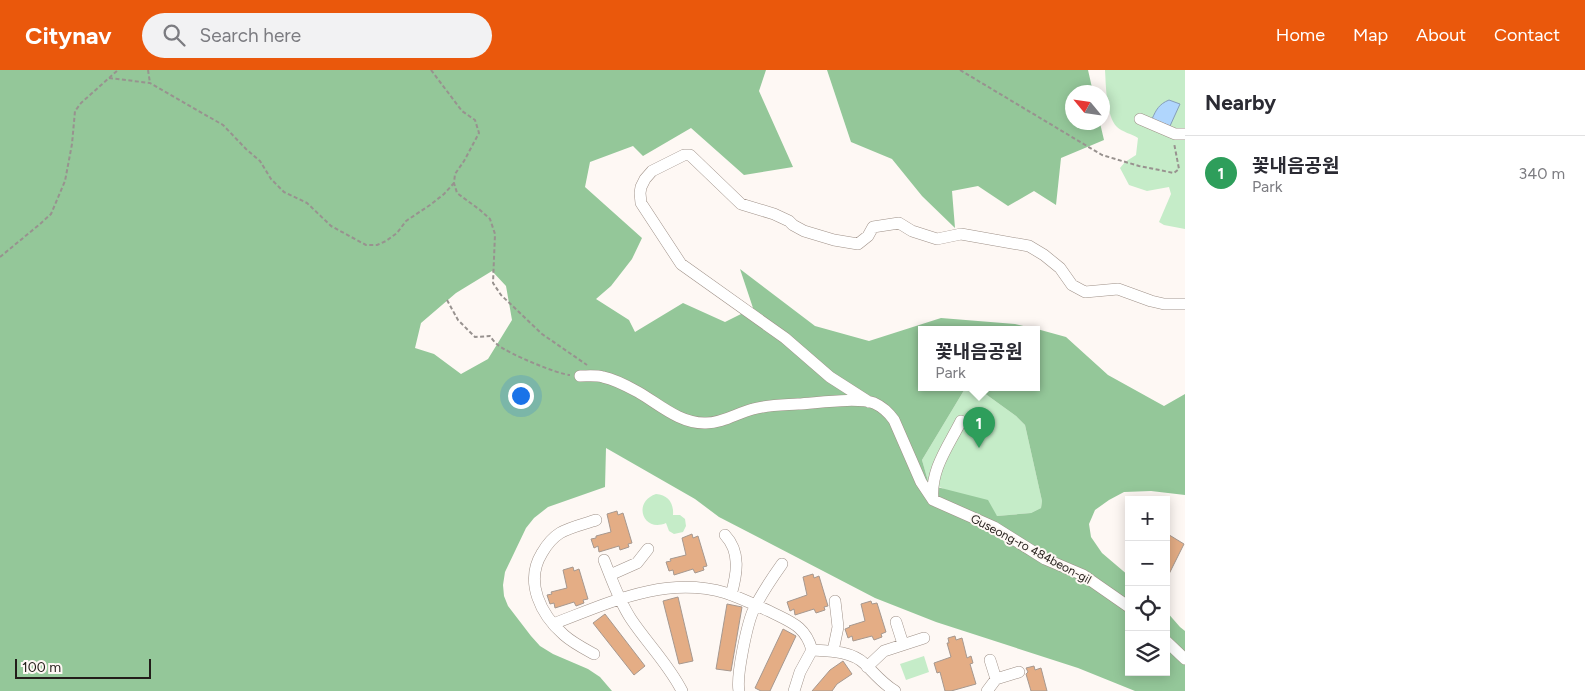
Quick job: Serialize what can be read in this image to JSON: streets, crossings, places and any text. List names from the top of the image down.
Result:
{
  "streets": {
    "street": ["Guseong-ro 484beon-gil"]
  },
  "scale_bar": "100 m",
  "north": "top left",
  "page": {
    "header": "Citynav",
    "search": "Search here",
    "nav": [
      "Home",
      "Map",
      "About",
      "Contact"
    ],
    "heading": "Nearby",
    "list": [
      {
        "mark": "1",
        "name": "꽃내음공원",
        "note": "Park",
        "value": "340 m"
      }
    ],
    "popup": ["꽃내음공원", "Park"],
    "pins": "1",
    "map_buttons": ["+", "−"],
    "scale": "100 m"
  }
}
